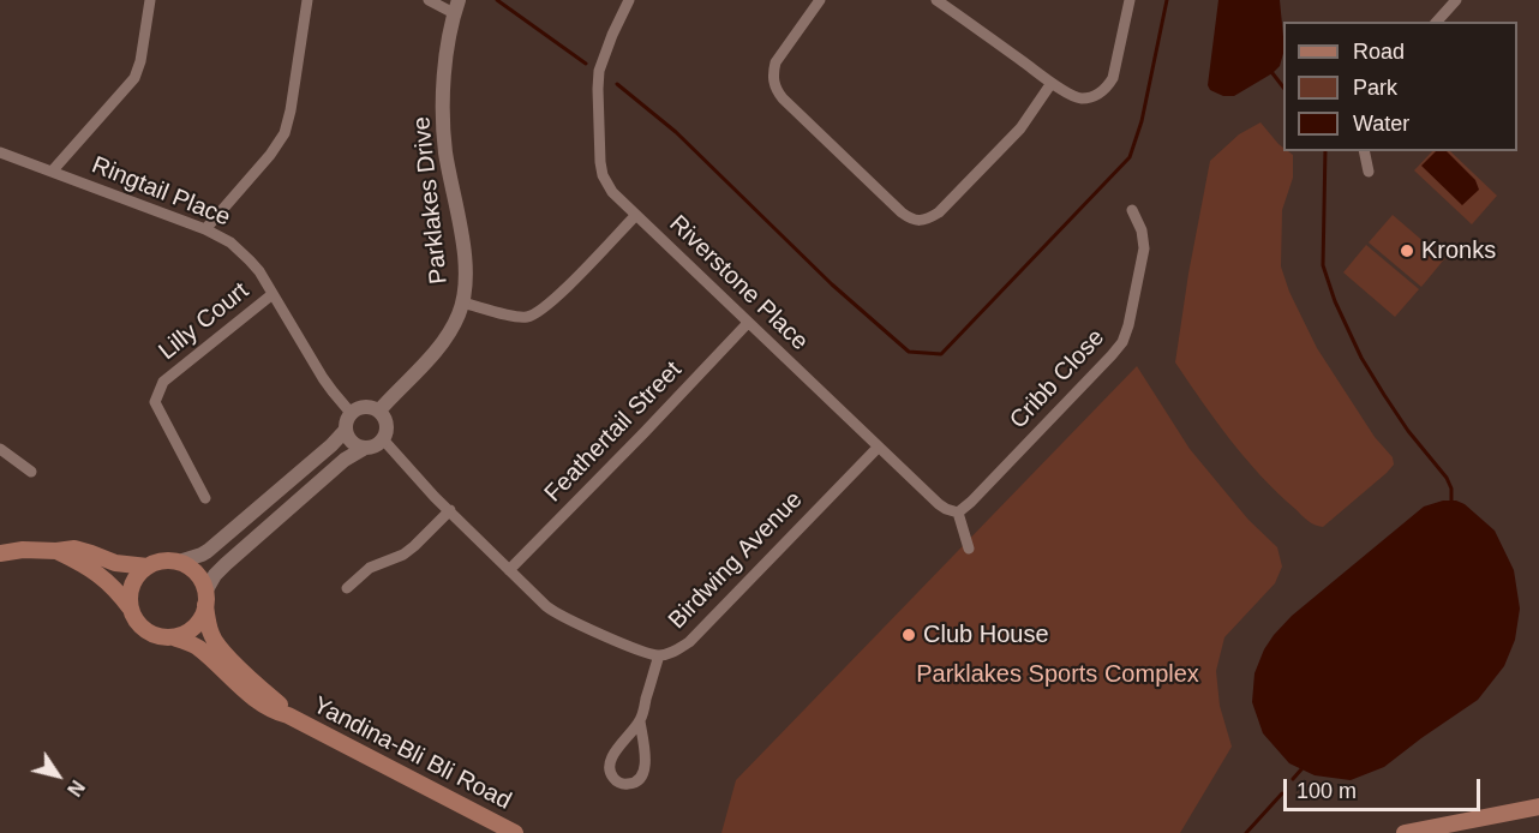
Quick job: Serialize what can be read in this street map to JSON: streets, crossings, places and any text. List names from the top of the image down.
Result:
{
  "streets": {
    "main road": ["Yandina-Bli Bli Road"],
    "street": [
      "Ringtail Place",
      "Parklakes Drive",
      "Riverstone Place",
      "Lilly Court",
      "Cribb Close",
      "Feathertail Street",
      "Birdwing Avenue"
    ]
  },
  "crossings": [
    ["Ringtail Place", "Parklakes Drive"],
    ["Ringtail Place", "Lilly Court"],
    ["Ringtail Place", "Birdwing Avenue"],
    ["Parklakes Drive", "Birdwing Avenue"],
    ["Riverstone Place", "Cribb Close"],
    ["Riverstone Place", "Feathertail Street"],
    ["Riverstone Place", "Birdwing Avenue"],
    ["Feathertail Street", "Birdwing Avenue"]
  ],
  "parks": ["Parklakes Sports Complex"],
  "places": ["Kronks", "Club House"],
  "legend": ["Road", "Park", "Water"],
  "scale_bar": "100 m",
  "north": "bottom right"
}
